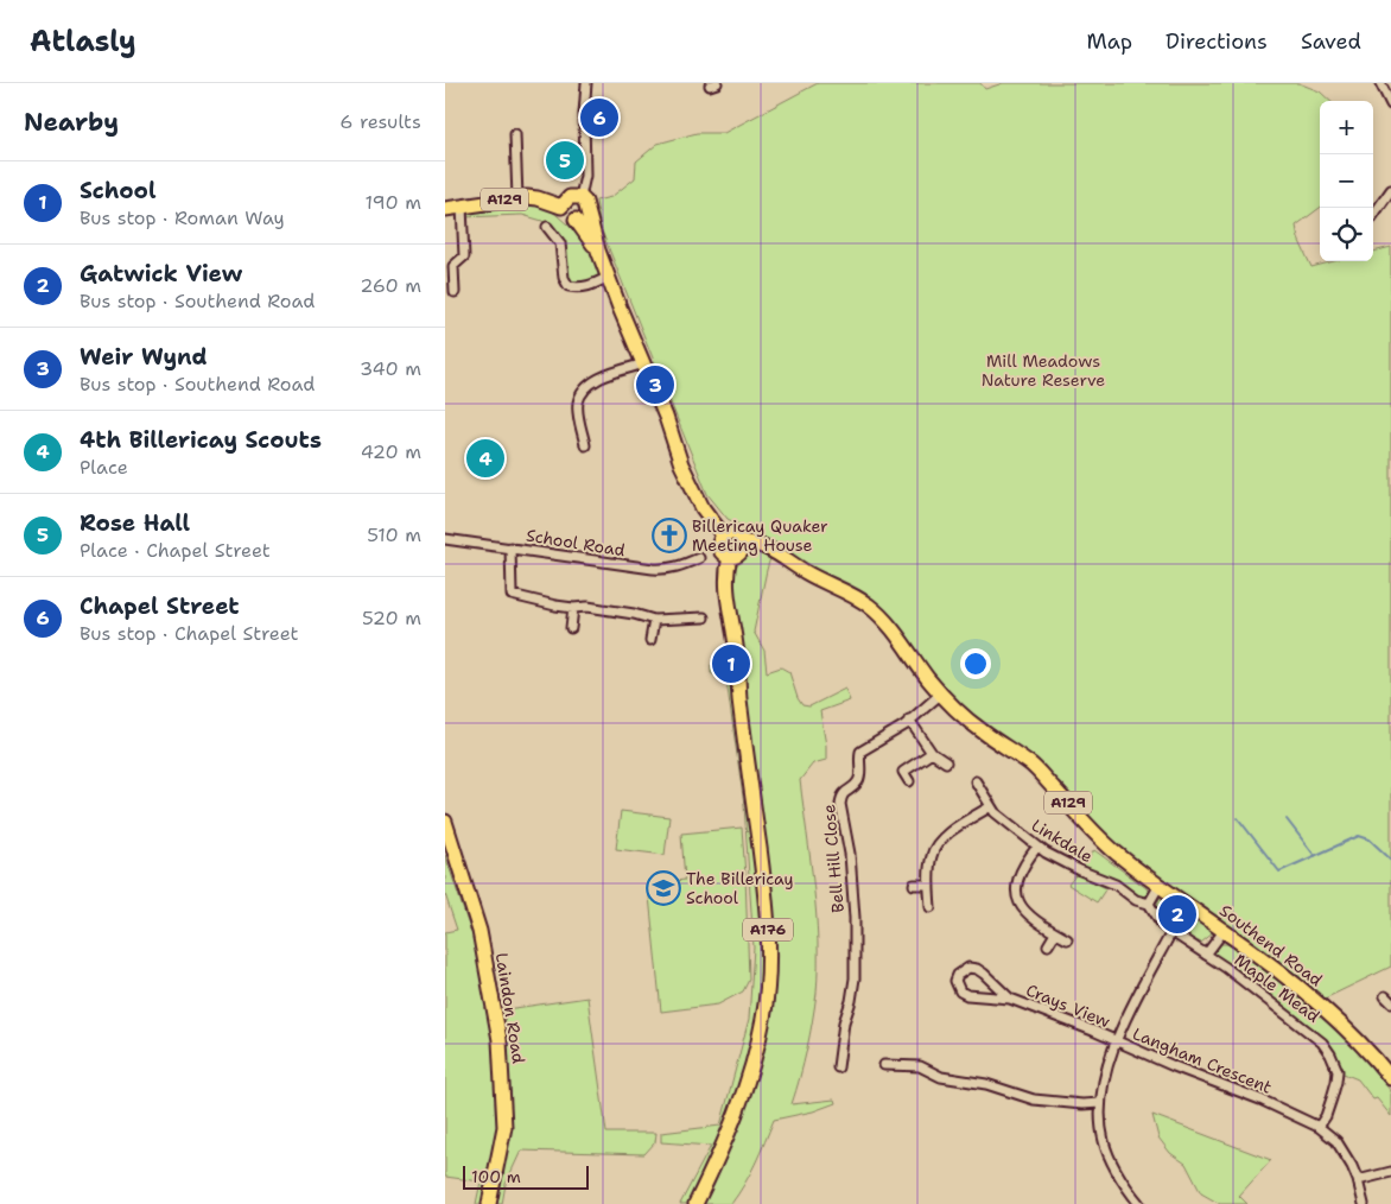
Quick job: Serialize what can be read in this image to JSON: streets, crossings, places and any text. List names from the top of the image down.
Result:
{
  "streets": {
    "main road": [
      "A129",
      "A176",
      "Southend Road",
      "Laindon Road"
    ],
    "street": [
      "School Road",
      "Linkdale",
      "Bell Hill Close",
      "Maple Mead",
      "Crays View",
      "Langham Crescent"
    ]
  },
  "crossings": [
    ["A129", "A176"],
    ["A129", "Southend Road"],
    ["Linkdale", "Southend Road"],
    ["Linkdale", "Maple Mead"],
    ["Bell Hill Close", "Southend Road"],
    ["A176", "Southend Road"],
    ["Southend Road", "Maple Mead"],
    ["Maple Mead", "Langham Crescent"],
    ["Crays View", "Langham Crescent"]
  ],
  "parks": ["Mill Meadows Nature Reserve"],
  "places": {
    "church": ["Billericay Quaker Meeting House"],
    "school or university": ["The Billericay School"]
  },
  "scale_bar": "100 m",
  "page": {
    "header": "Atlasly",
    "nav": ["Map", "Directions", "Saved"],
    "heading": ["Nearby", "6 results"],
    "pins": [
      "6",
      "5",
      "3",
      "4",
      "1",
      "2"
    ],
    "map_buttons": ["+", "−"],
    "list": [
      {
        "mark": "1",
        "name": "School",
        "note": "Bus stop · Roman Way",
        "value": "190 m"
      },
      {
        "mark": "2",
        "name": "Gatwick View",
        "note": "Bus stop · Southend Road",
        "value": "260 m"
      },
      {
        "mark": "3",
        "name": "Weir Wynd",
        "note": "Bus stop · Southend Road",
        "value": "340 m"
      },
      {
        "mark": "4",
        "name": "4th Billericay Scouts",
        "note": "Place",
        "value": "420 m"
      },
      {
        "mark": "5",
        "name": "Rose Hall",
        "note": "Place · Chapel Street",
        "value": "510 m"
      },
      {
        "mark": "6",
        "name": "Chapel Street",
        "note": "Bus stop · Chapel Street",
        "value": "520 m"
      }
    ],
    "scale": "100 m"
  }
}
